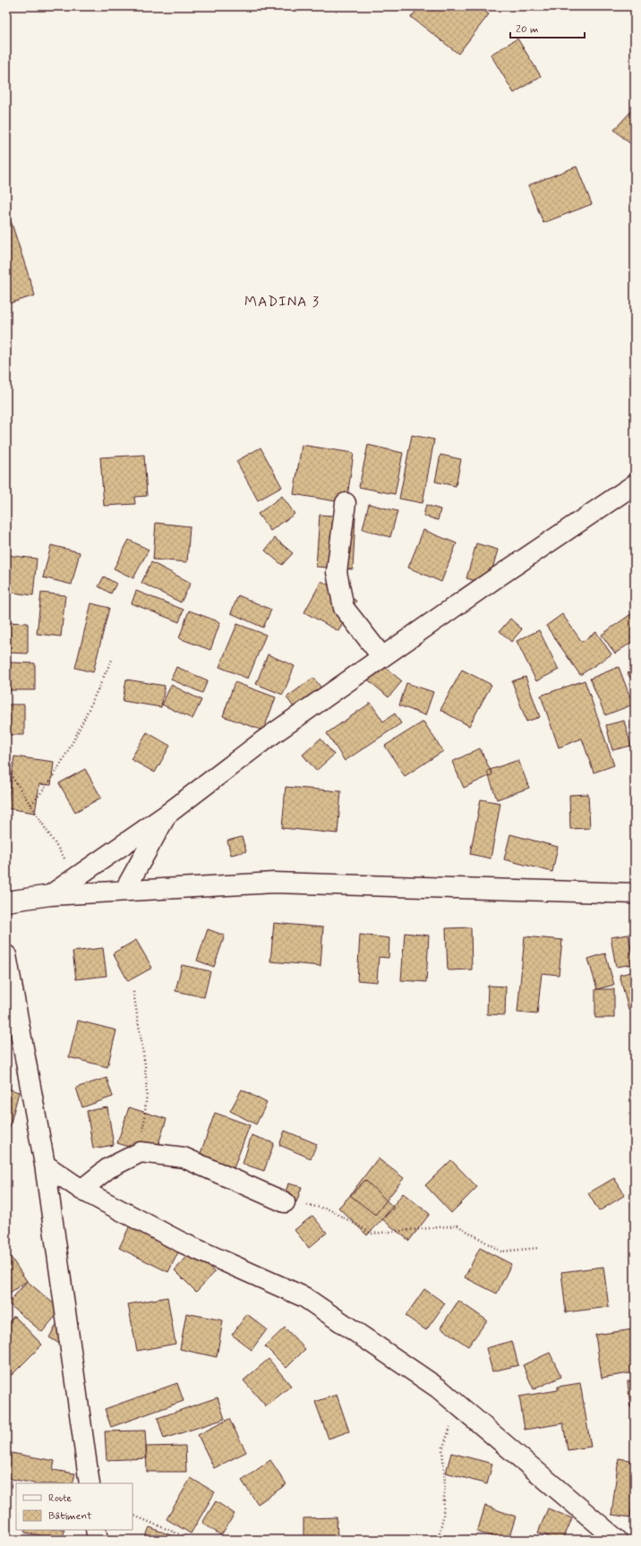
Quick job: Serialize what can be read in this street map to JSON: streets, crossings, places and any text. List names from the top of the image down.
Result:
{
  "districts": ["MADINA 3"],
  "legend": ["Route", "Bâtiment"],
  "scale_bar": "20 m"
}
